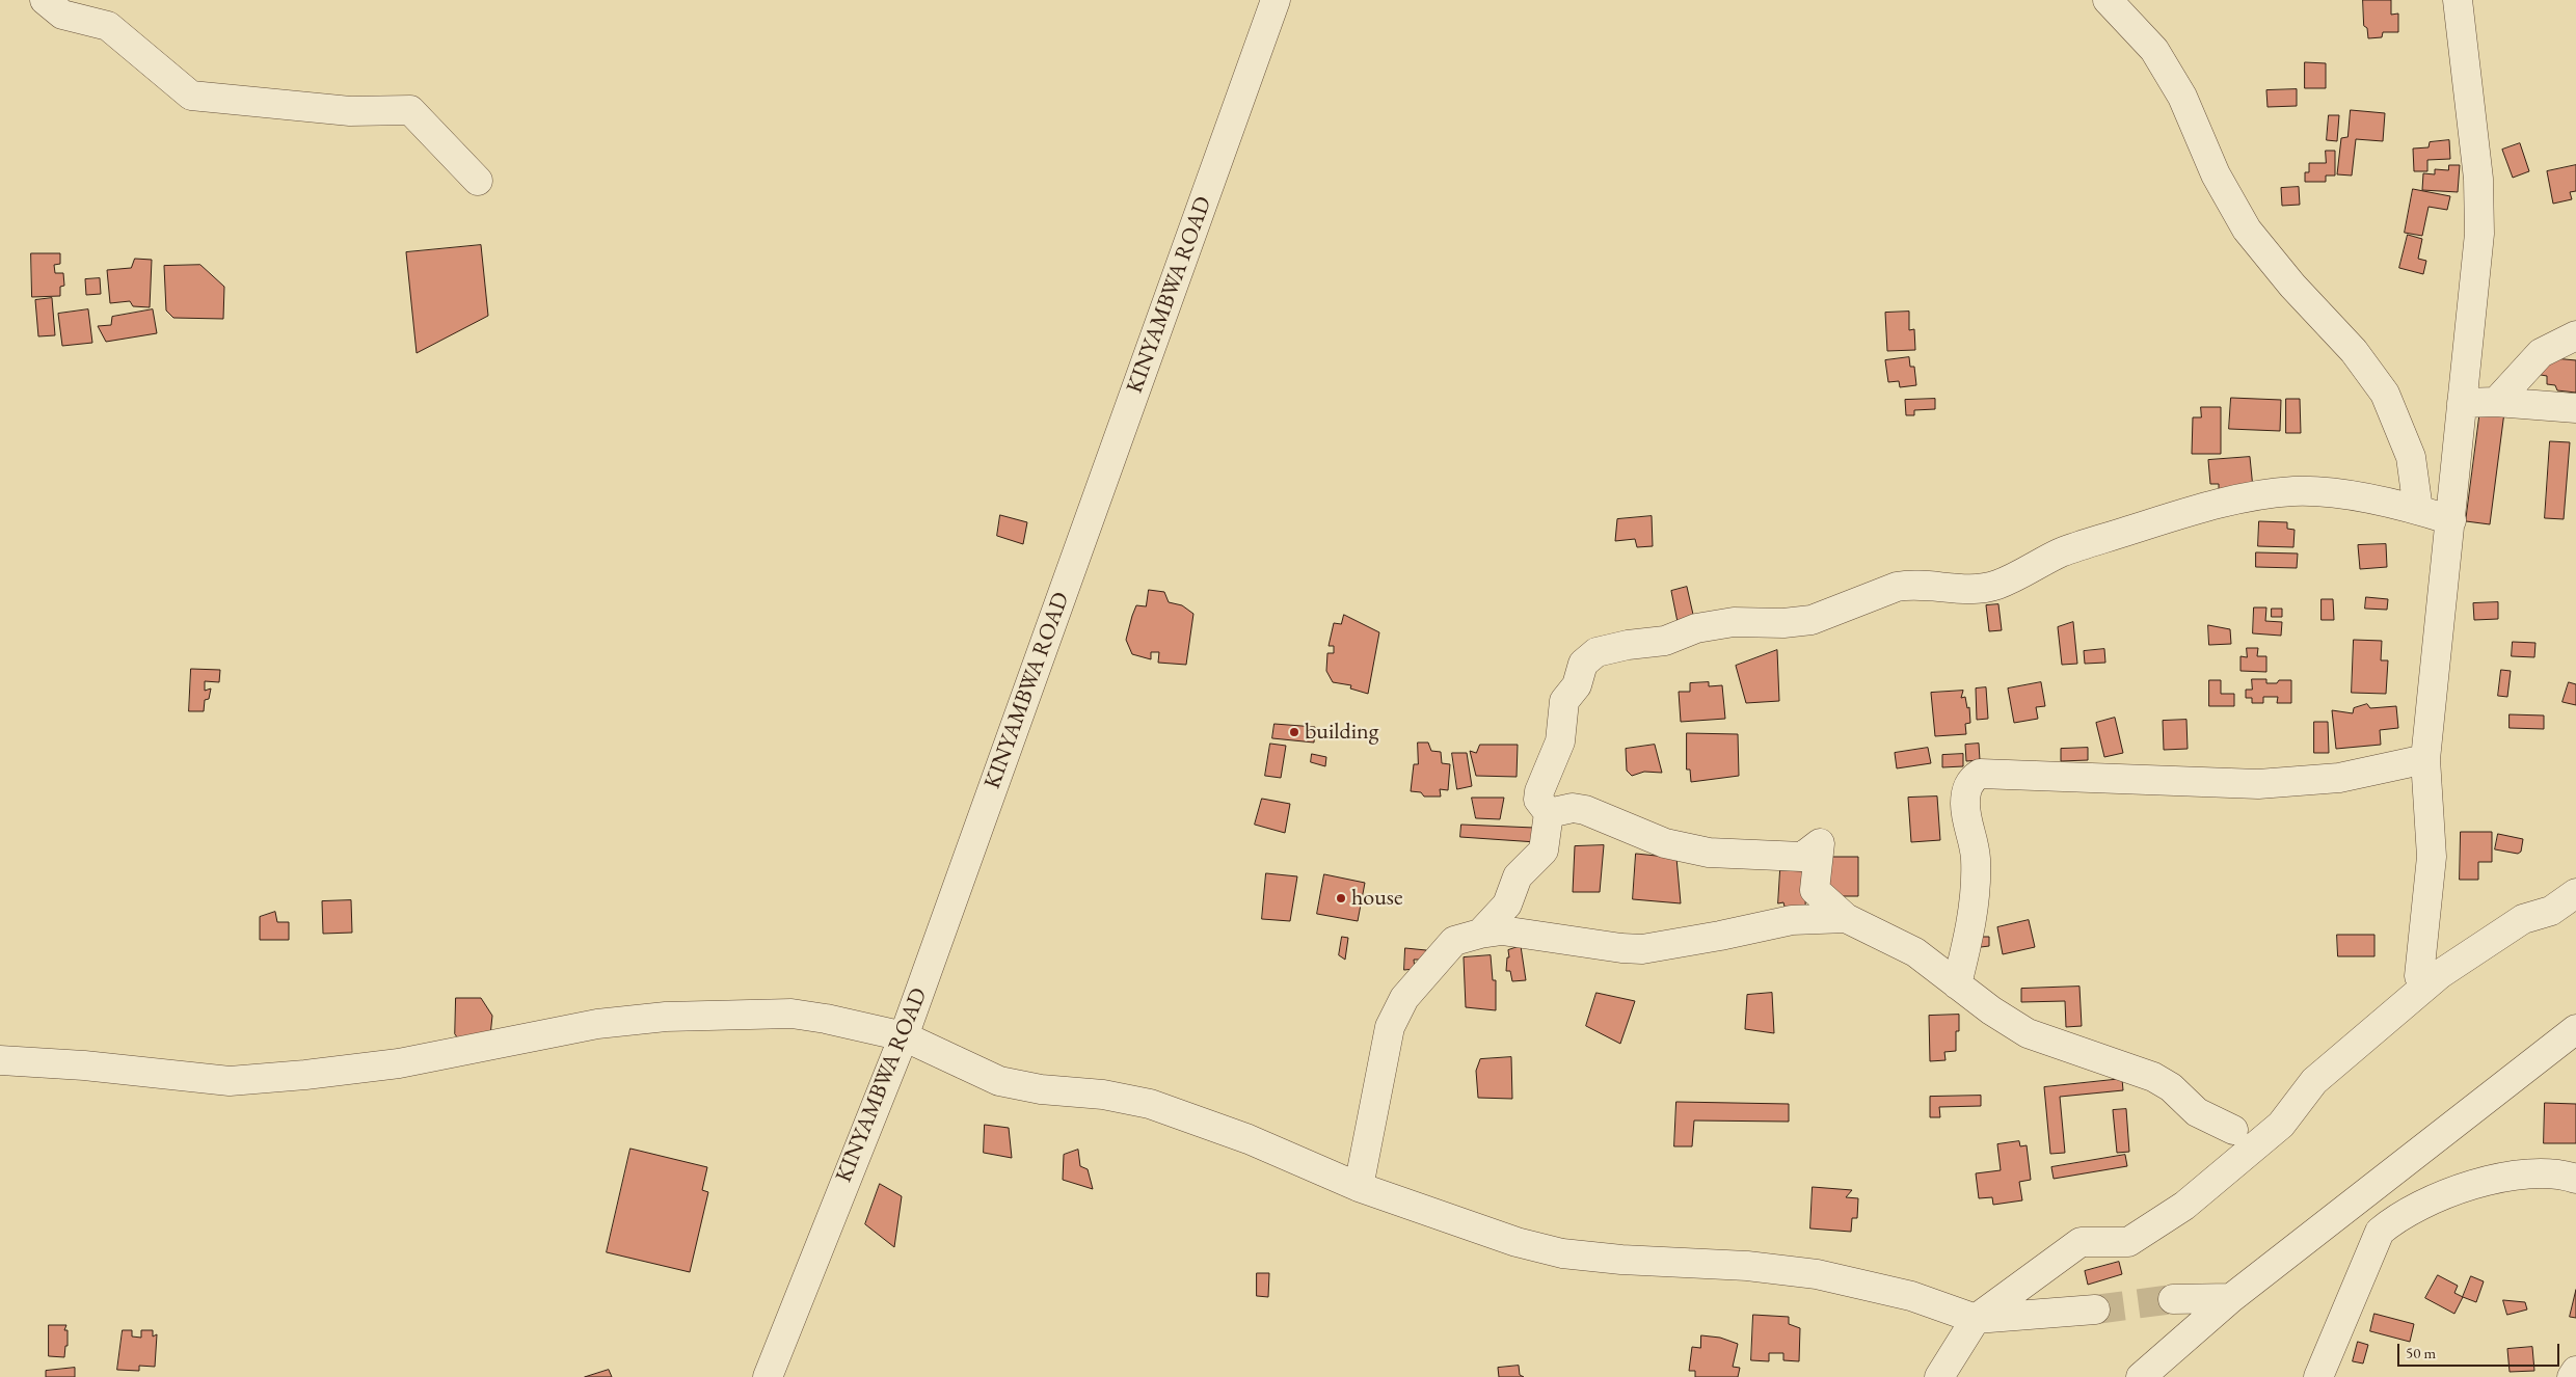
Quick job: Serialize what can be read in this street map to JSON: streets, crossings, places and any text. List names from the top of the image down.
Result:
{
  "streets": {
    "street": ["KINYAMBWA ROAD"]
  },
  "places": ["building", "house"],
  "scale_bar": "50 m"
}
